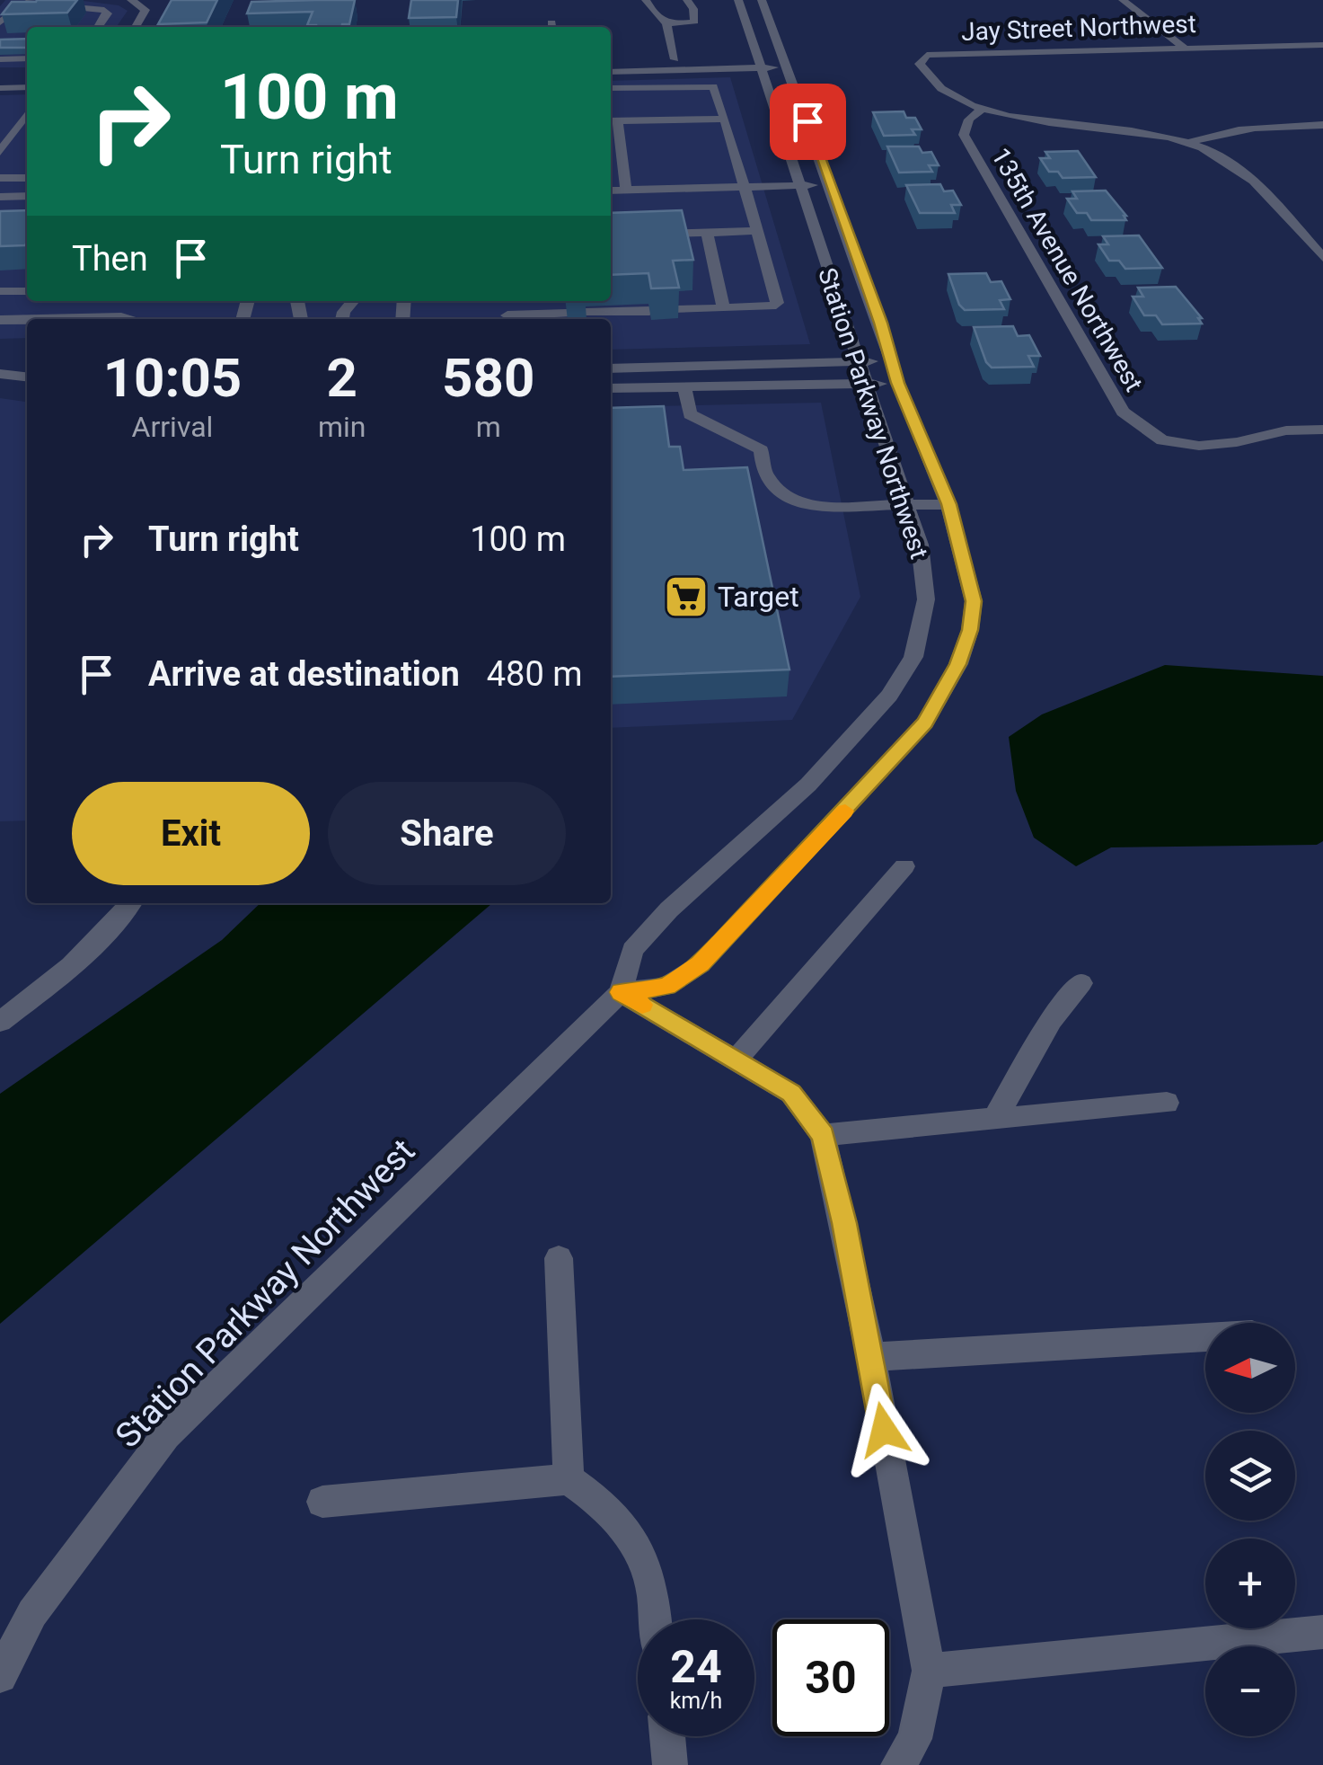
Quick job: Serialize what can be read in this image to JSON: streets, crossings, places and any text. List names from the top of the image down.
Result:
{
  "streets": {
    "street": ["Jay Street Northwest", "135th Avenue Northwest", "Station Parkway Northwest"]
  },
  "crossings": [
    ["Jay Street Northwest", "135th Avenue Northwest"]
  ],
  "places": {
    "supermarket": ["Target"]
  },
  "north": "left",
  "page": {
    "turn": ["100 m", "Turn right"],
    "then": "Then",
    "eta": [
      "10:05",
      "Arrival",
      "2",
      "min",
      "580",
      "m"
    ],
    "list": [
      {
        "name": "Turn right",
        "value": "100 m"
      },
      {
        "name": "Arrive at destination",
        "value": "480 m"
      }
    ],
    "buttons": ["Exit", "Share"],
    "map_buttons": ["+", "−"],
    "speed": "24 km/h",
    "limit": "30"
  }
}
